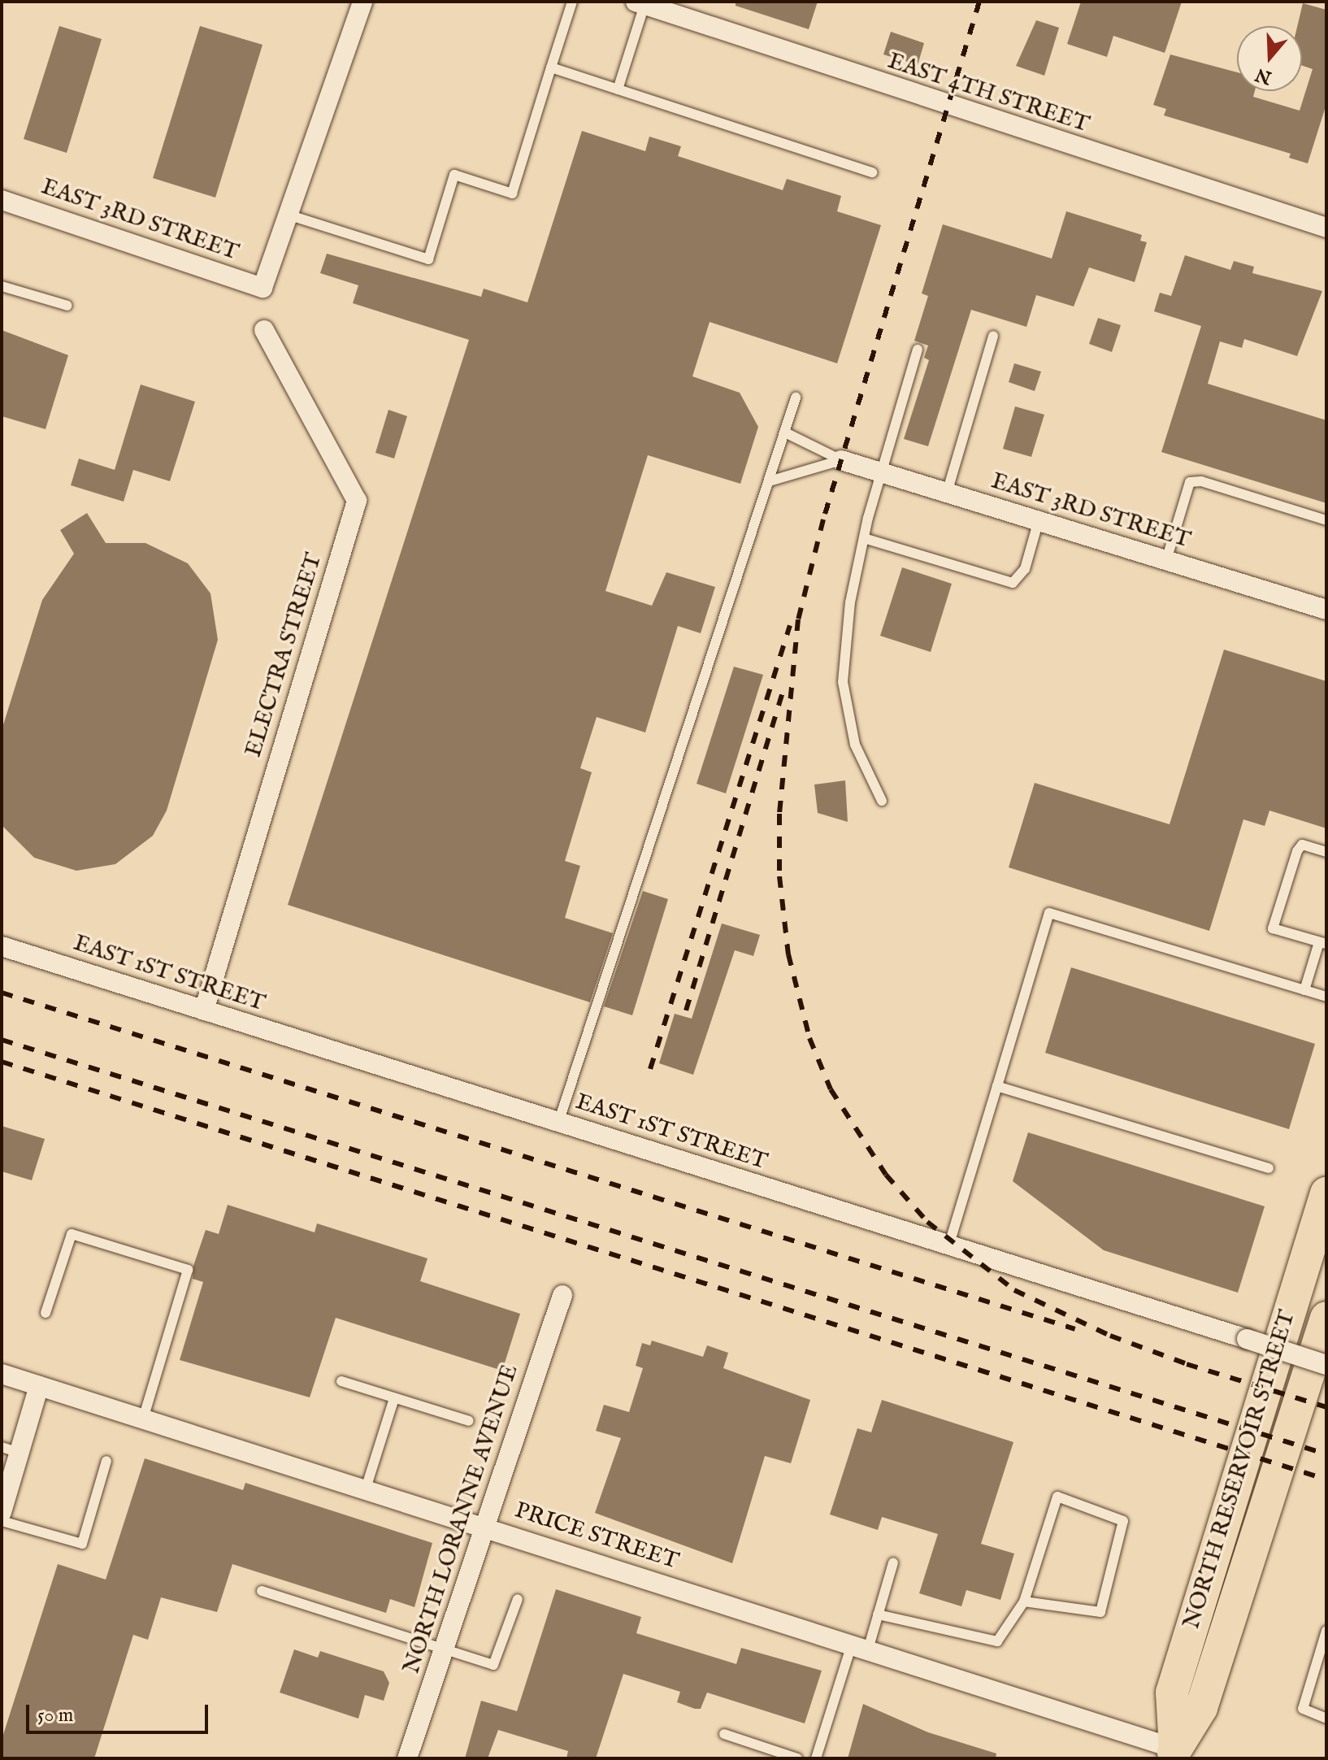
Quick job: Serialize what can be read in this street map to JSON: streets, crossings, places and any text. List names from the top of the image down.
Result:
{
  "streets": {
    "main road": ["NORTH RESERVOIR STREET"],
    "street": [
      "EAST 4TH STREET",
      "EAST 3RD STREET",
      "ELECTRA STREET",
      "EAST 1ST STREET",
      "NORTH LORANNE AVENUE",
      "PRICE STREET"
    ]
  },
  "crossings": [
    ["ELECTRA STREET", "EAST 1ST STREET"],
    ["NORTH RESERVOIR STREET", "PRICE STREET"],
    ["NORTH LORANNE AVENUE", "PRICE STREET"]
  ],
  "scale_bar": "50 m",
  "north": "bottom"
}
